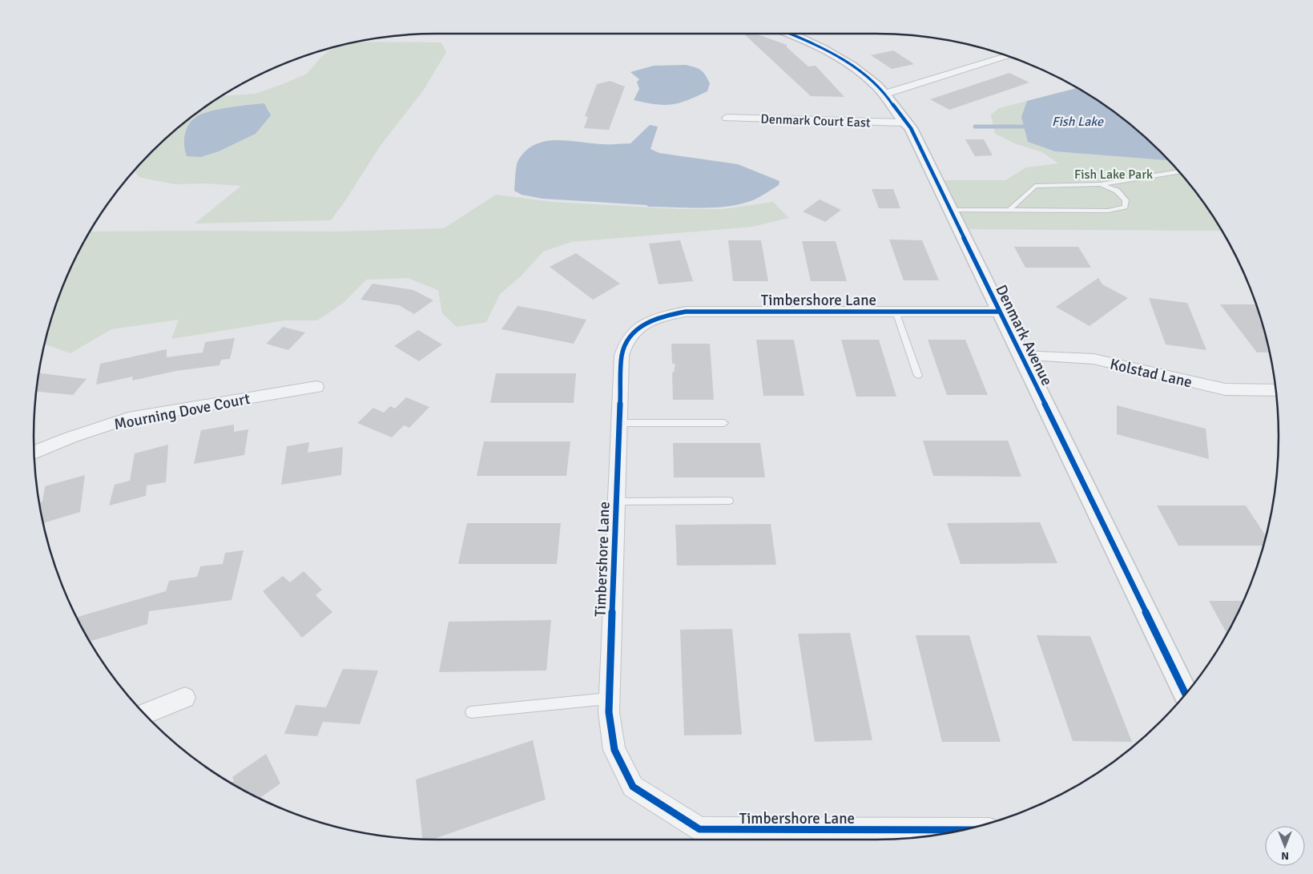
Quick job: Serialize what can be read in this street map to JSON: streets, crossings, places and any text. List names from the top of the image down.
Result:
{
  "streets": {
    "street": [
      "Denmark Court East",
      "Timbershore Lane",
      "Denmark Avenue",
      "Kolstad Lane",
      "Mourning Dove Court"
    ]
  },
  "crossings": [
    ["Denmark Court East", "Denmark Avenue"],
    ["Timbershore Lane", "Denmark Avenue"],
    ["Denmark Avenue", "Kolstad Lane"]
  ],
  "water": ["Fish Lake"],
  "parks": ["Fish Lake Park"],
  "north": "bottom"
}
